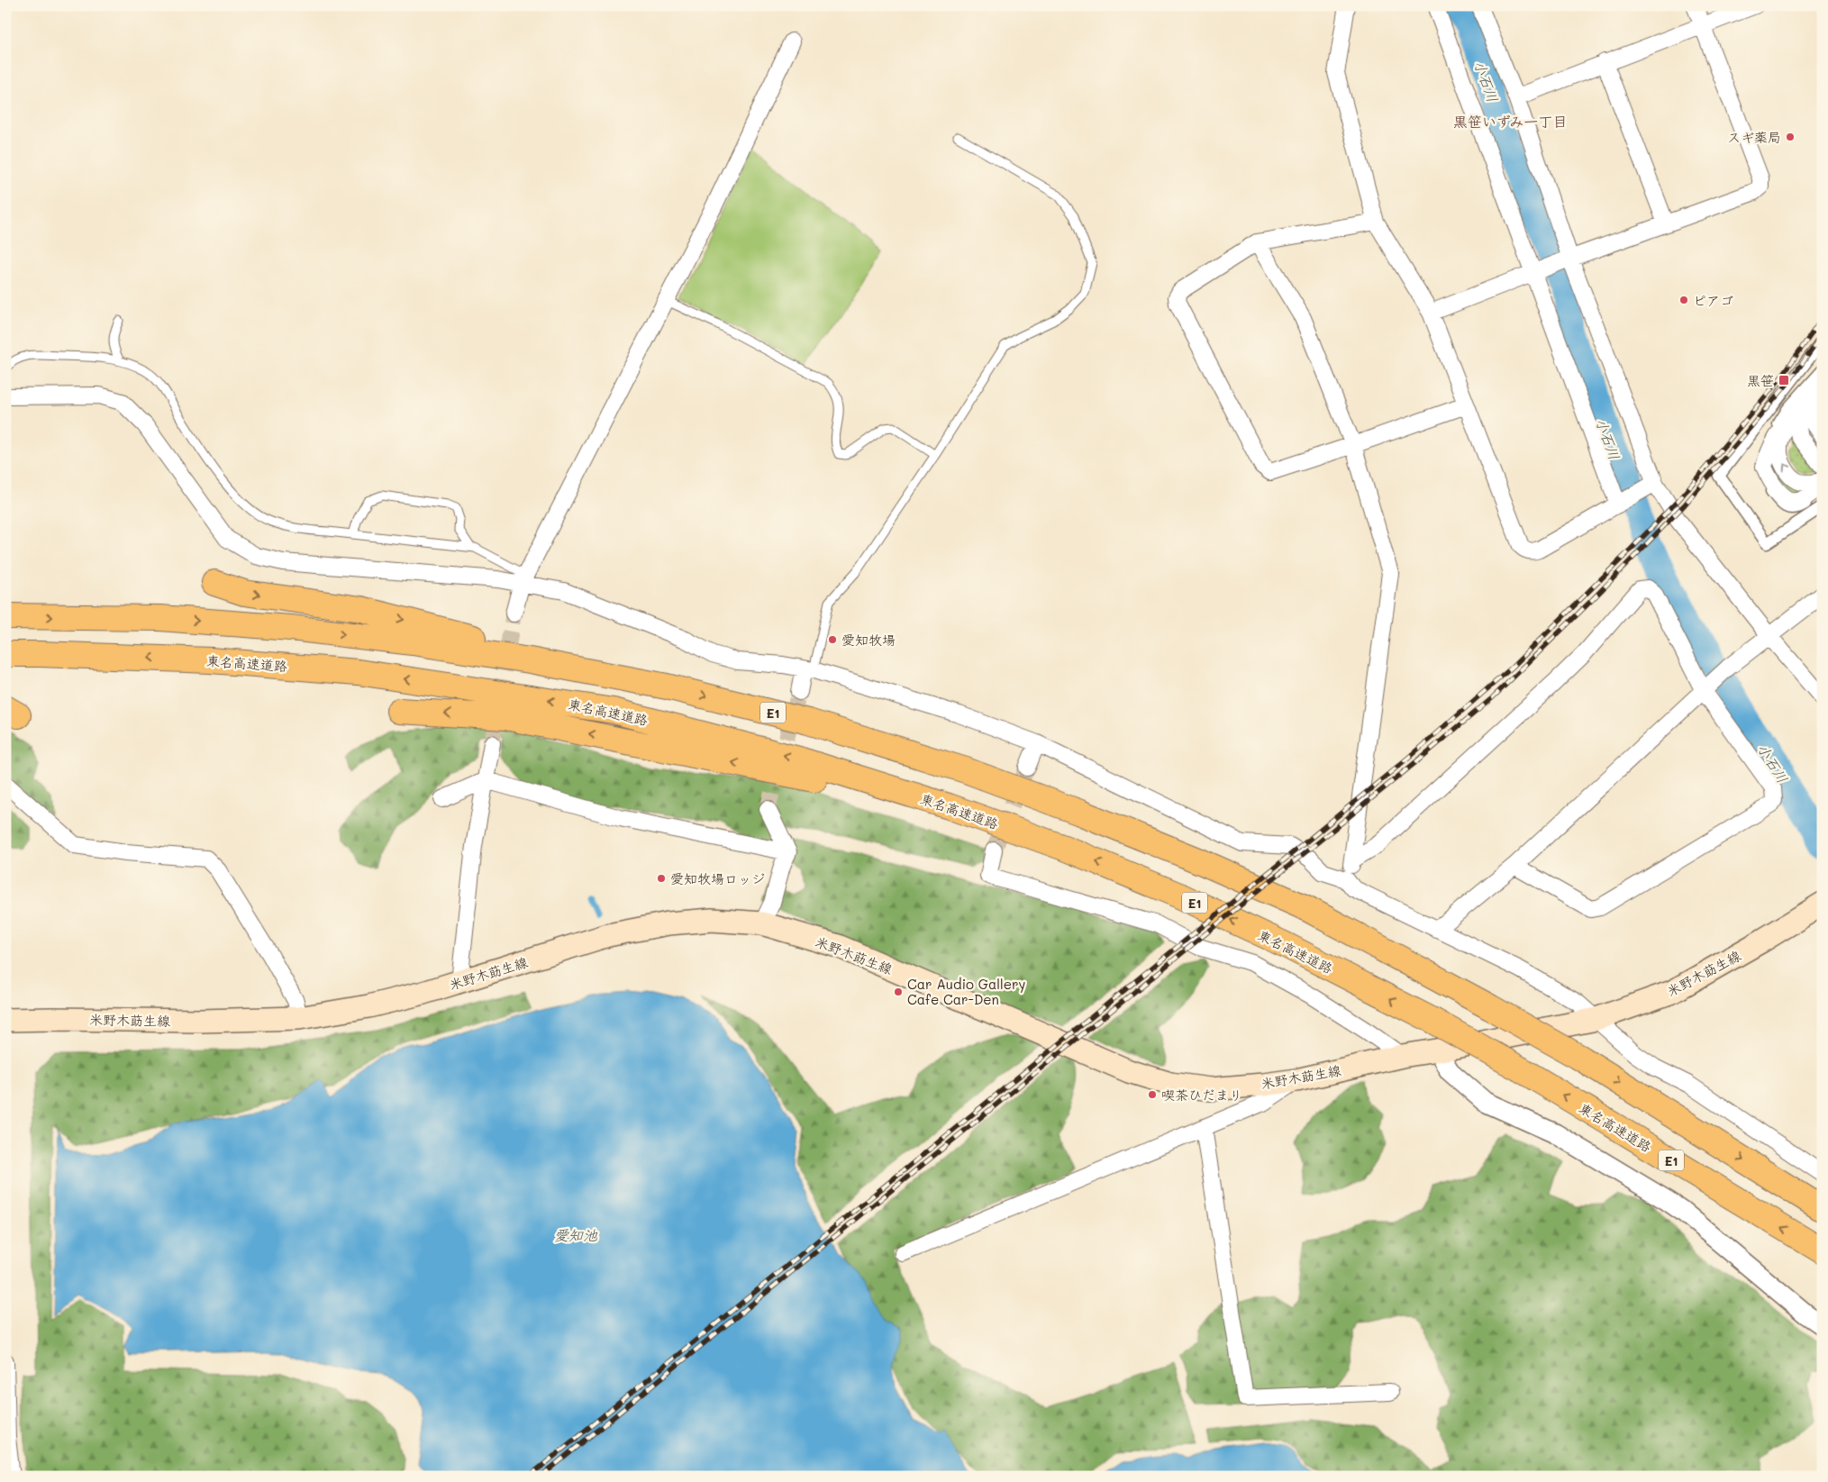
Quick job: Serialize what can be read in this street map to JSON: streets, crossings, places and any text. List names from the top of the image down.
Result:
{
  "streets": {
    "highway": ["東名高速道路", "E1"],
    "main road": ["米野木莇生線"]
  },
  "districts": ["黒笹いずみ一丁目"],
  "water": ["小石川", "愛知池"],
  "places": {
    "other": [
      "スギ薬局",
      "ピアゴ",
      "愛知牧場",
      "愛知牧場ロッジ",
      "Car Audio Gallery Cafe Car-Den",
      "喫茶ひだまり"
    ],
    "transit": ["黒笹"]
  }
}
